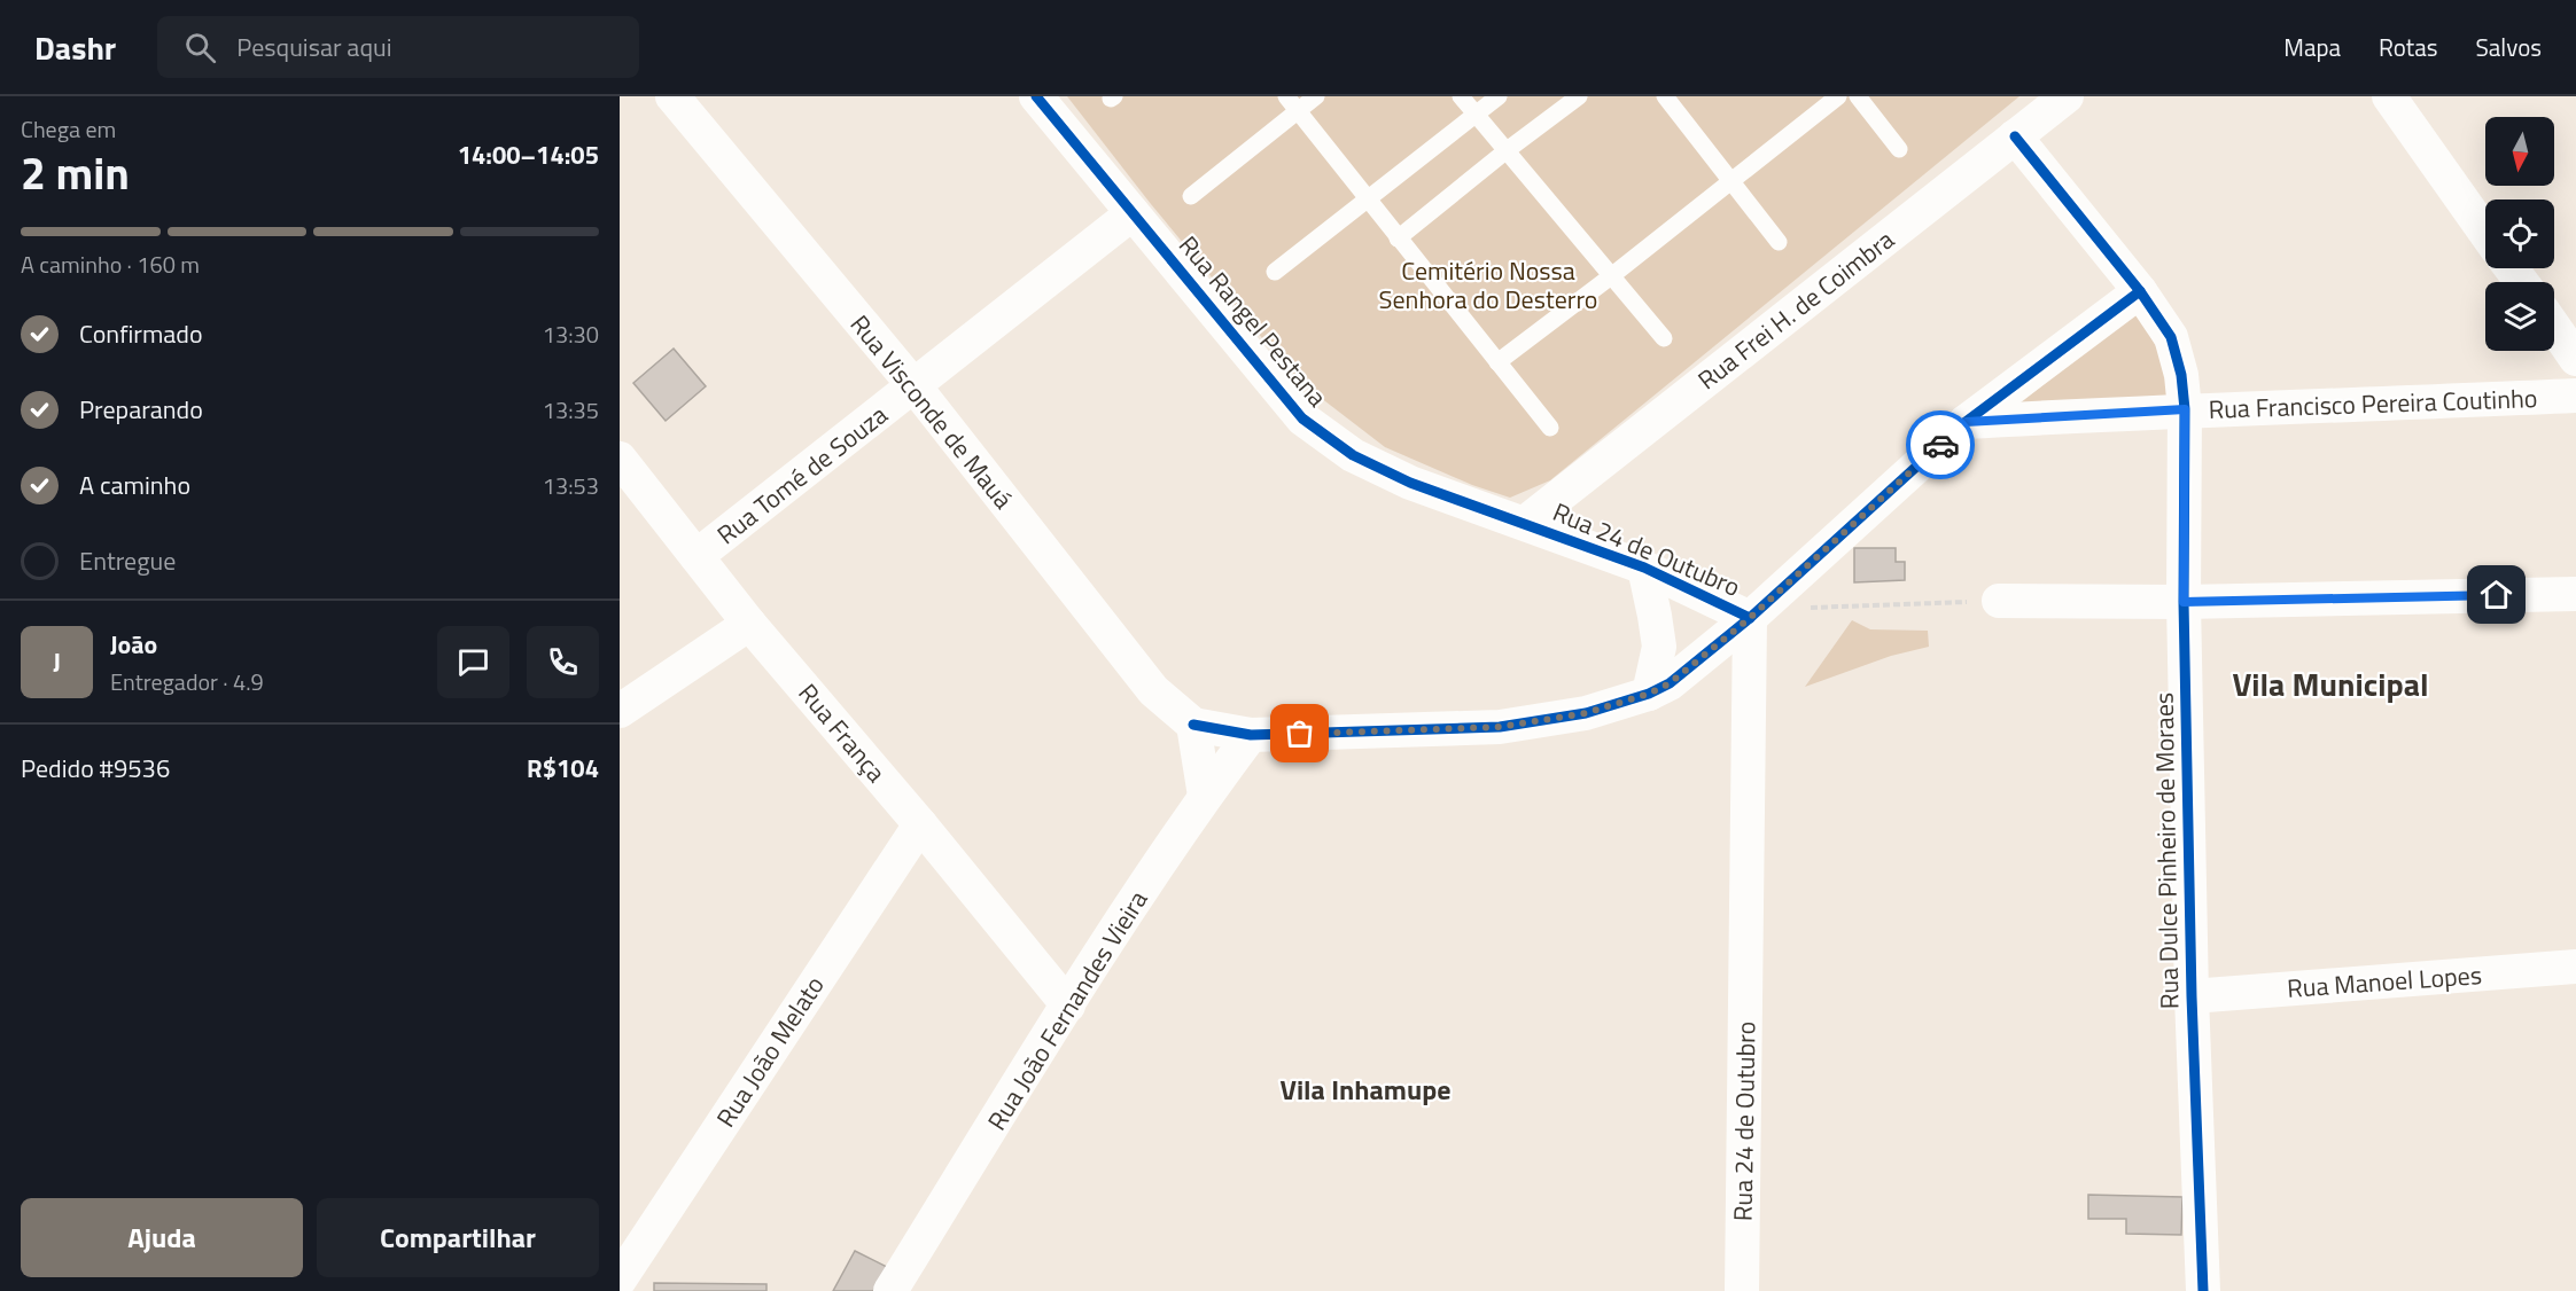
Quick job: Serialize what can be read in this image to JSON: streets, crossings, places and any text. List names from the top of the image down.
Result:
{
  "streets": {
    "street": [
      "Rua Frei H. de Coimbra",
      "Rua Rangel Pestana",
      "Rua Francisco Pereira Coutinho",
      "Rua Visconde de Mauá",
      "Rua Tomé de Souza",
      "Rua 24 de Outubro",
      "Rua França",
      "Rua Dulce Pinheiro de Moraes",
      "Rua Manoel Lopes",
      "Rua João Fernandes Vieira",
      "Rua João Melato"
    ]
  },
  "crossings": [
    ["Rua Frei H. de Coimbra", "Rua Rangel Pestana"],
    ["Rua Frei H. de Coimbra", "Rua 24 de Outubro"],
    ["Rua Frei H. de Coimbra", "Rua Dulce Pinheiro de Moraes"],
    ["Rua Rangel Pestana", "Rua Tomé de Souza"],
    ["Rua Rangel Pestana", "Rua 24 de Outubro"],
    ["Rua Francisco Pereira Coutinho", "Rua Dulce Pinheiro de Moraes"],
    ["Rua Visconde de Mauá", "Rua Tomé de Souza"],
    ["Rua Tomé de Souza", "Rua França"],
    ["Rua França", "Rua João Fernandes Vieira"],
    ["Rua França", "Rua João Melato"],
    ["Rua Dulce Pinheiro de Moraes", "Rua Manoel Lopes"]
  ],
  "districts": ["Vila Municipal", "Vila Inhamupe"],
  "parks": ["Cemitério Nossa Senhora do Desterro"],
  "north": "bottom",
  "page": {
    "header": "Dashr",
    "search": "Pesquisar aqui",
    "nav": ["Mapa", "Rotas", "Salvos"],
    "heading": ["2 min", "Chega em", "14:00–14:05"],
    "panel": [
      "João",
      "Entregador · 4.9",
      "Pedido #9536",
      "R$104"
    ],
    "bar": "A caminho · 160 m",
    "list": [
      ["Confirmado", "13:30"],
      ["Preparando", "13:35"],
      ["A caminho", "13:53"],
      "Entregue"
    ],
    "round": "J",
    "buttons": ["Ajuda", "Compartilhar"]
  }
}
